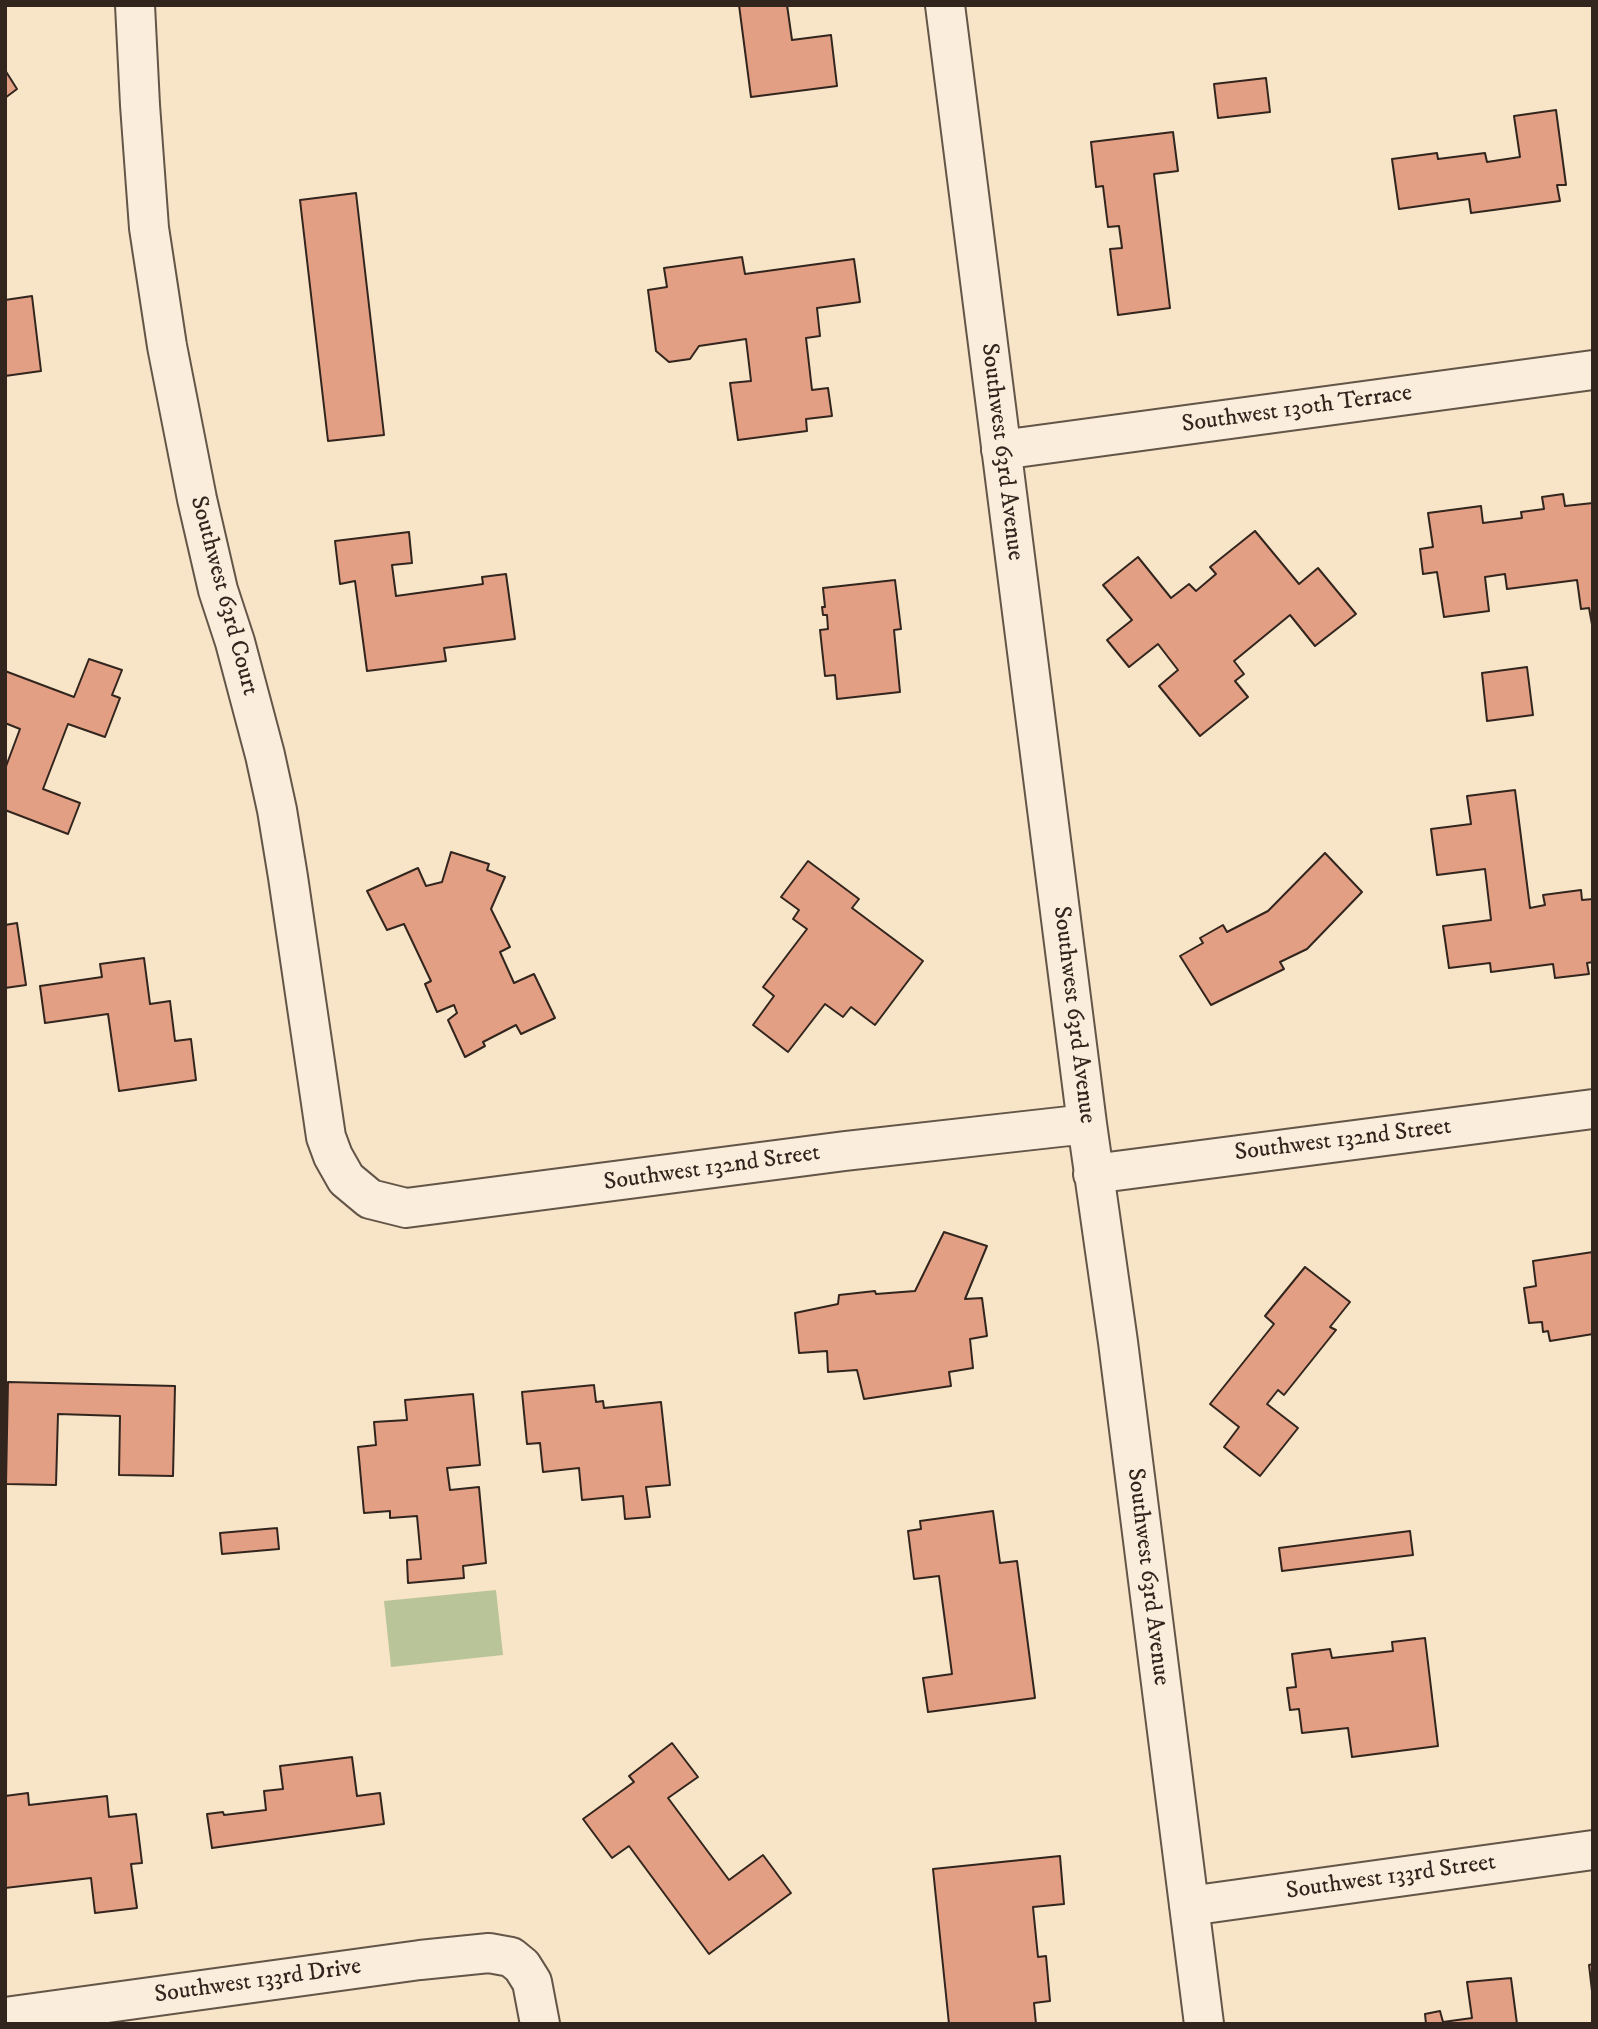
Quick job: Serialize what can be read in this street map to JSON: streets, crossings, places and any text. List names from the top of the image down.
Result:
{
  "streets": {
    "street": [
      "Southwest 130th Terrace",
      "Southwest 63rd Avenue",
      "Southwest 63rd Court",
      "Southwest 132nd Street",
      "Southwest 133rd Street",
      "Southwest 133rd Drive"
    ]
  },
  "crossings": [
    ["Southwest 130th Terrace", "Southwest 63rd Avenue"],
    ["Southwest 63rd Avenue", "Southwest 132nd Street"],
    ["Southwest 63rd Avenue", "Southwest 133rd Street"],
    ["Southwest 63rd Court", "Southwest 132nd Street"]
  ]
}
